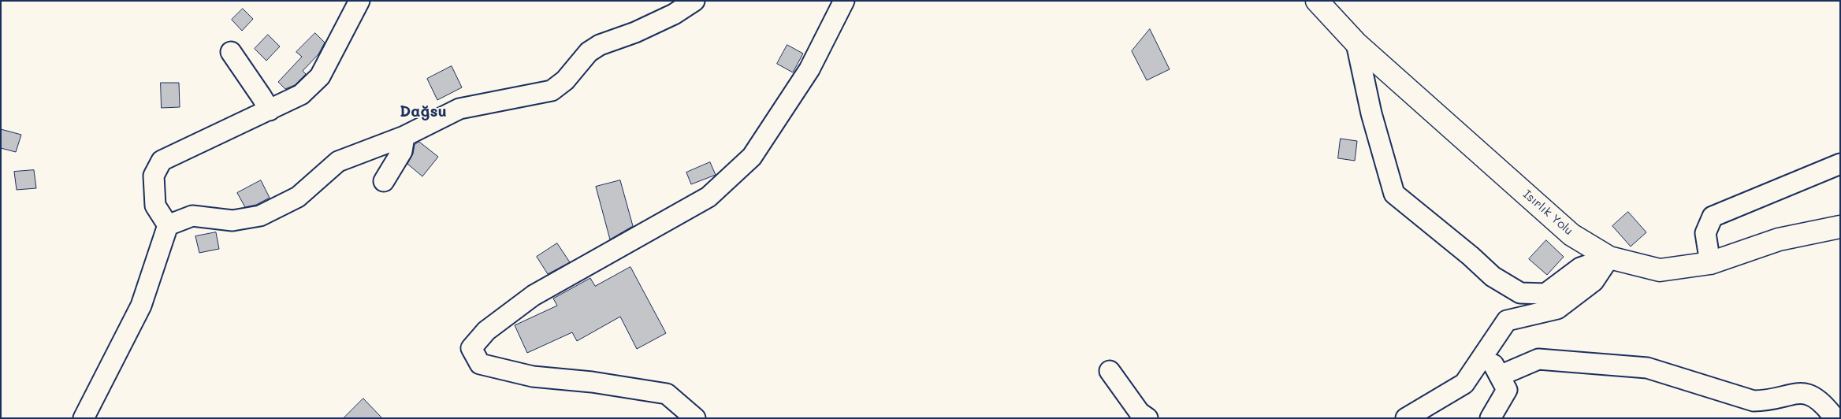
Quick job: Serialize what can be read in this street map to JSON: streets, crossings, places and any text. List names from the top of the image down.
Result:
{
  "streets": {
    "main road": ["Isırlık Yolu"]
  },
  "districts": ["Dağsu"]
}
